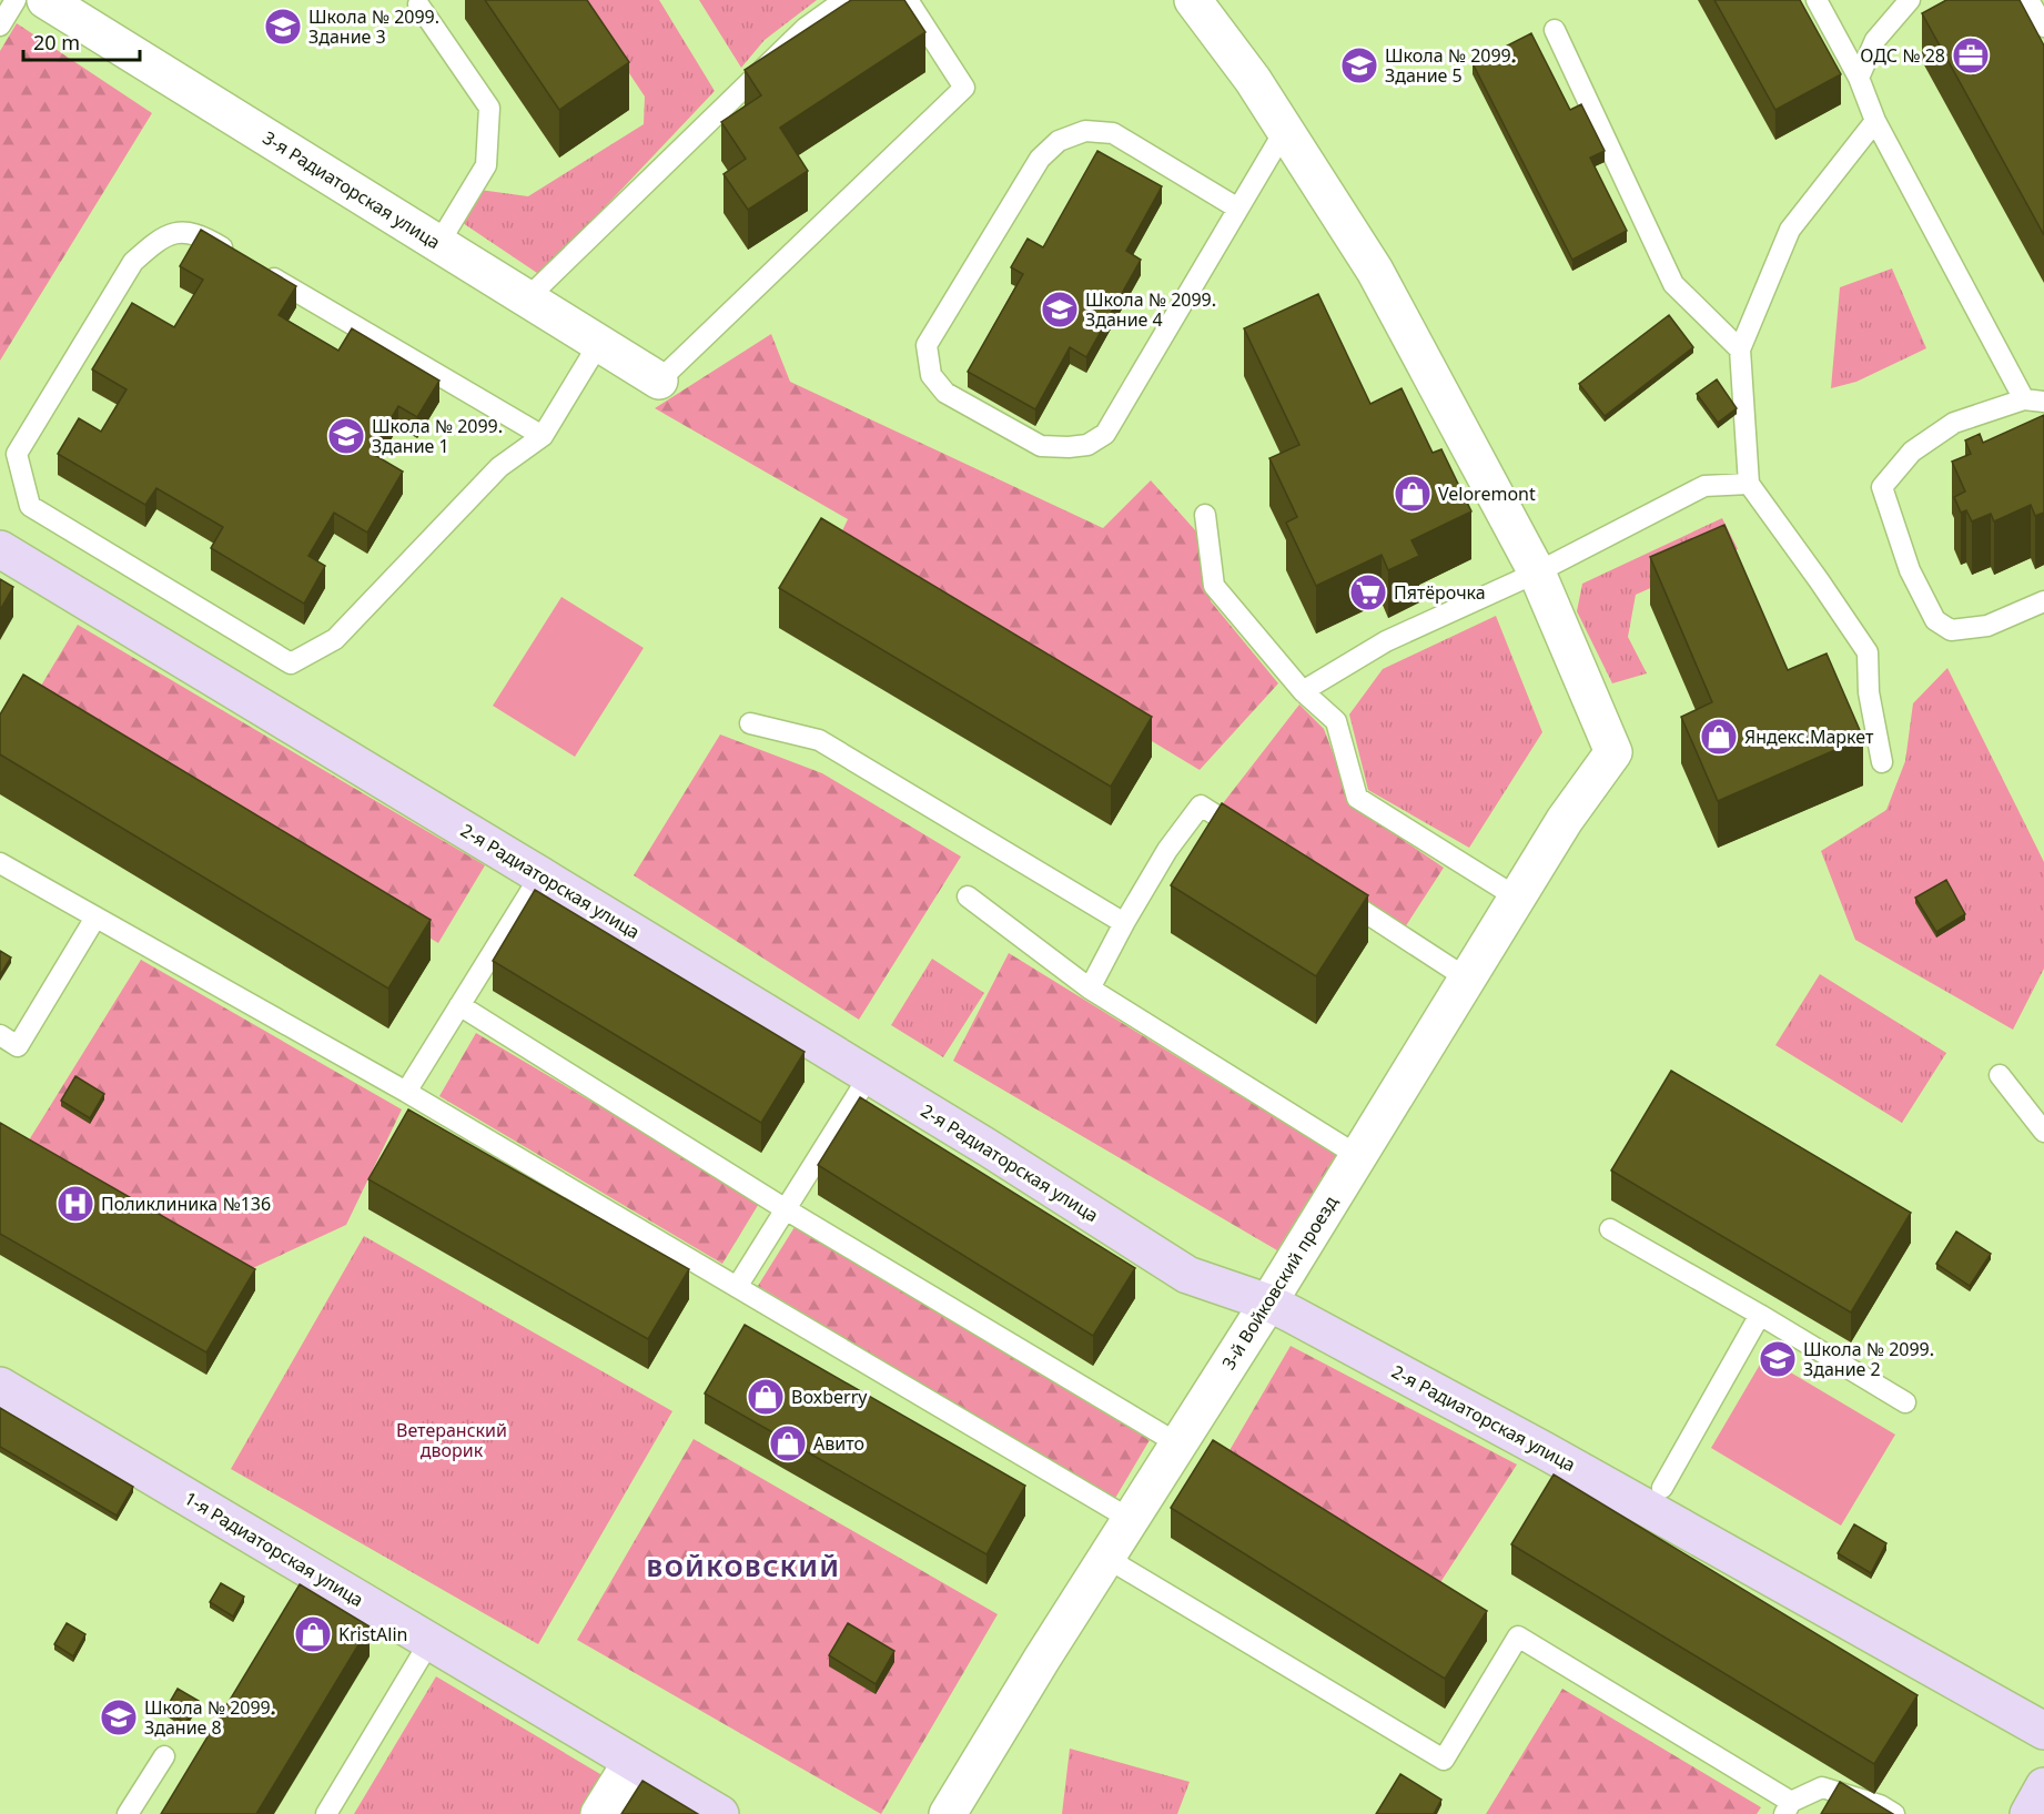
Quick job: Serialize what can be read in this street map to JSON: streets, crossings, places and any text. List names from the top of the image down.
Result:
{
  "streets": {
    "street": [
      "3-я Радиаторская улица",
      "2-я Радиаторская улица",
      "3-й Войковский проезд",
      "1-я Радиаторская улица"
    ]
  },
  "crossings": [
    ["2-я Радиаторская улица", "3-й Войковский проезд"]
  ],
  "districts": ["ВОЙКОВСКИЙ"],
  "parks": ["Ветеранский дворик"],
  "places": {
    "school or university": [
      "Школа № 2099. Здание 3",
      "Школа № 2099. Здание 5",
      "Школа № 2099. Здание 4",
      "Школа № 2099. Здание 1",
      "Школа № 2099. Здание 2",
      "Школа № 2099. Здание 8"
    ],
    "office": ["ОДС № 28"],
    "shop": [
      "Veloremont",
      "Яндекс.Маркет",
      "Boxberry",
      "Авито",
      "KristAlin"
    ],
    "supermarket": ["Пятёрочка"],
    "hospital": ["Поликлиника №136"]
  },
  "scale_bar": "20 m"
}
